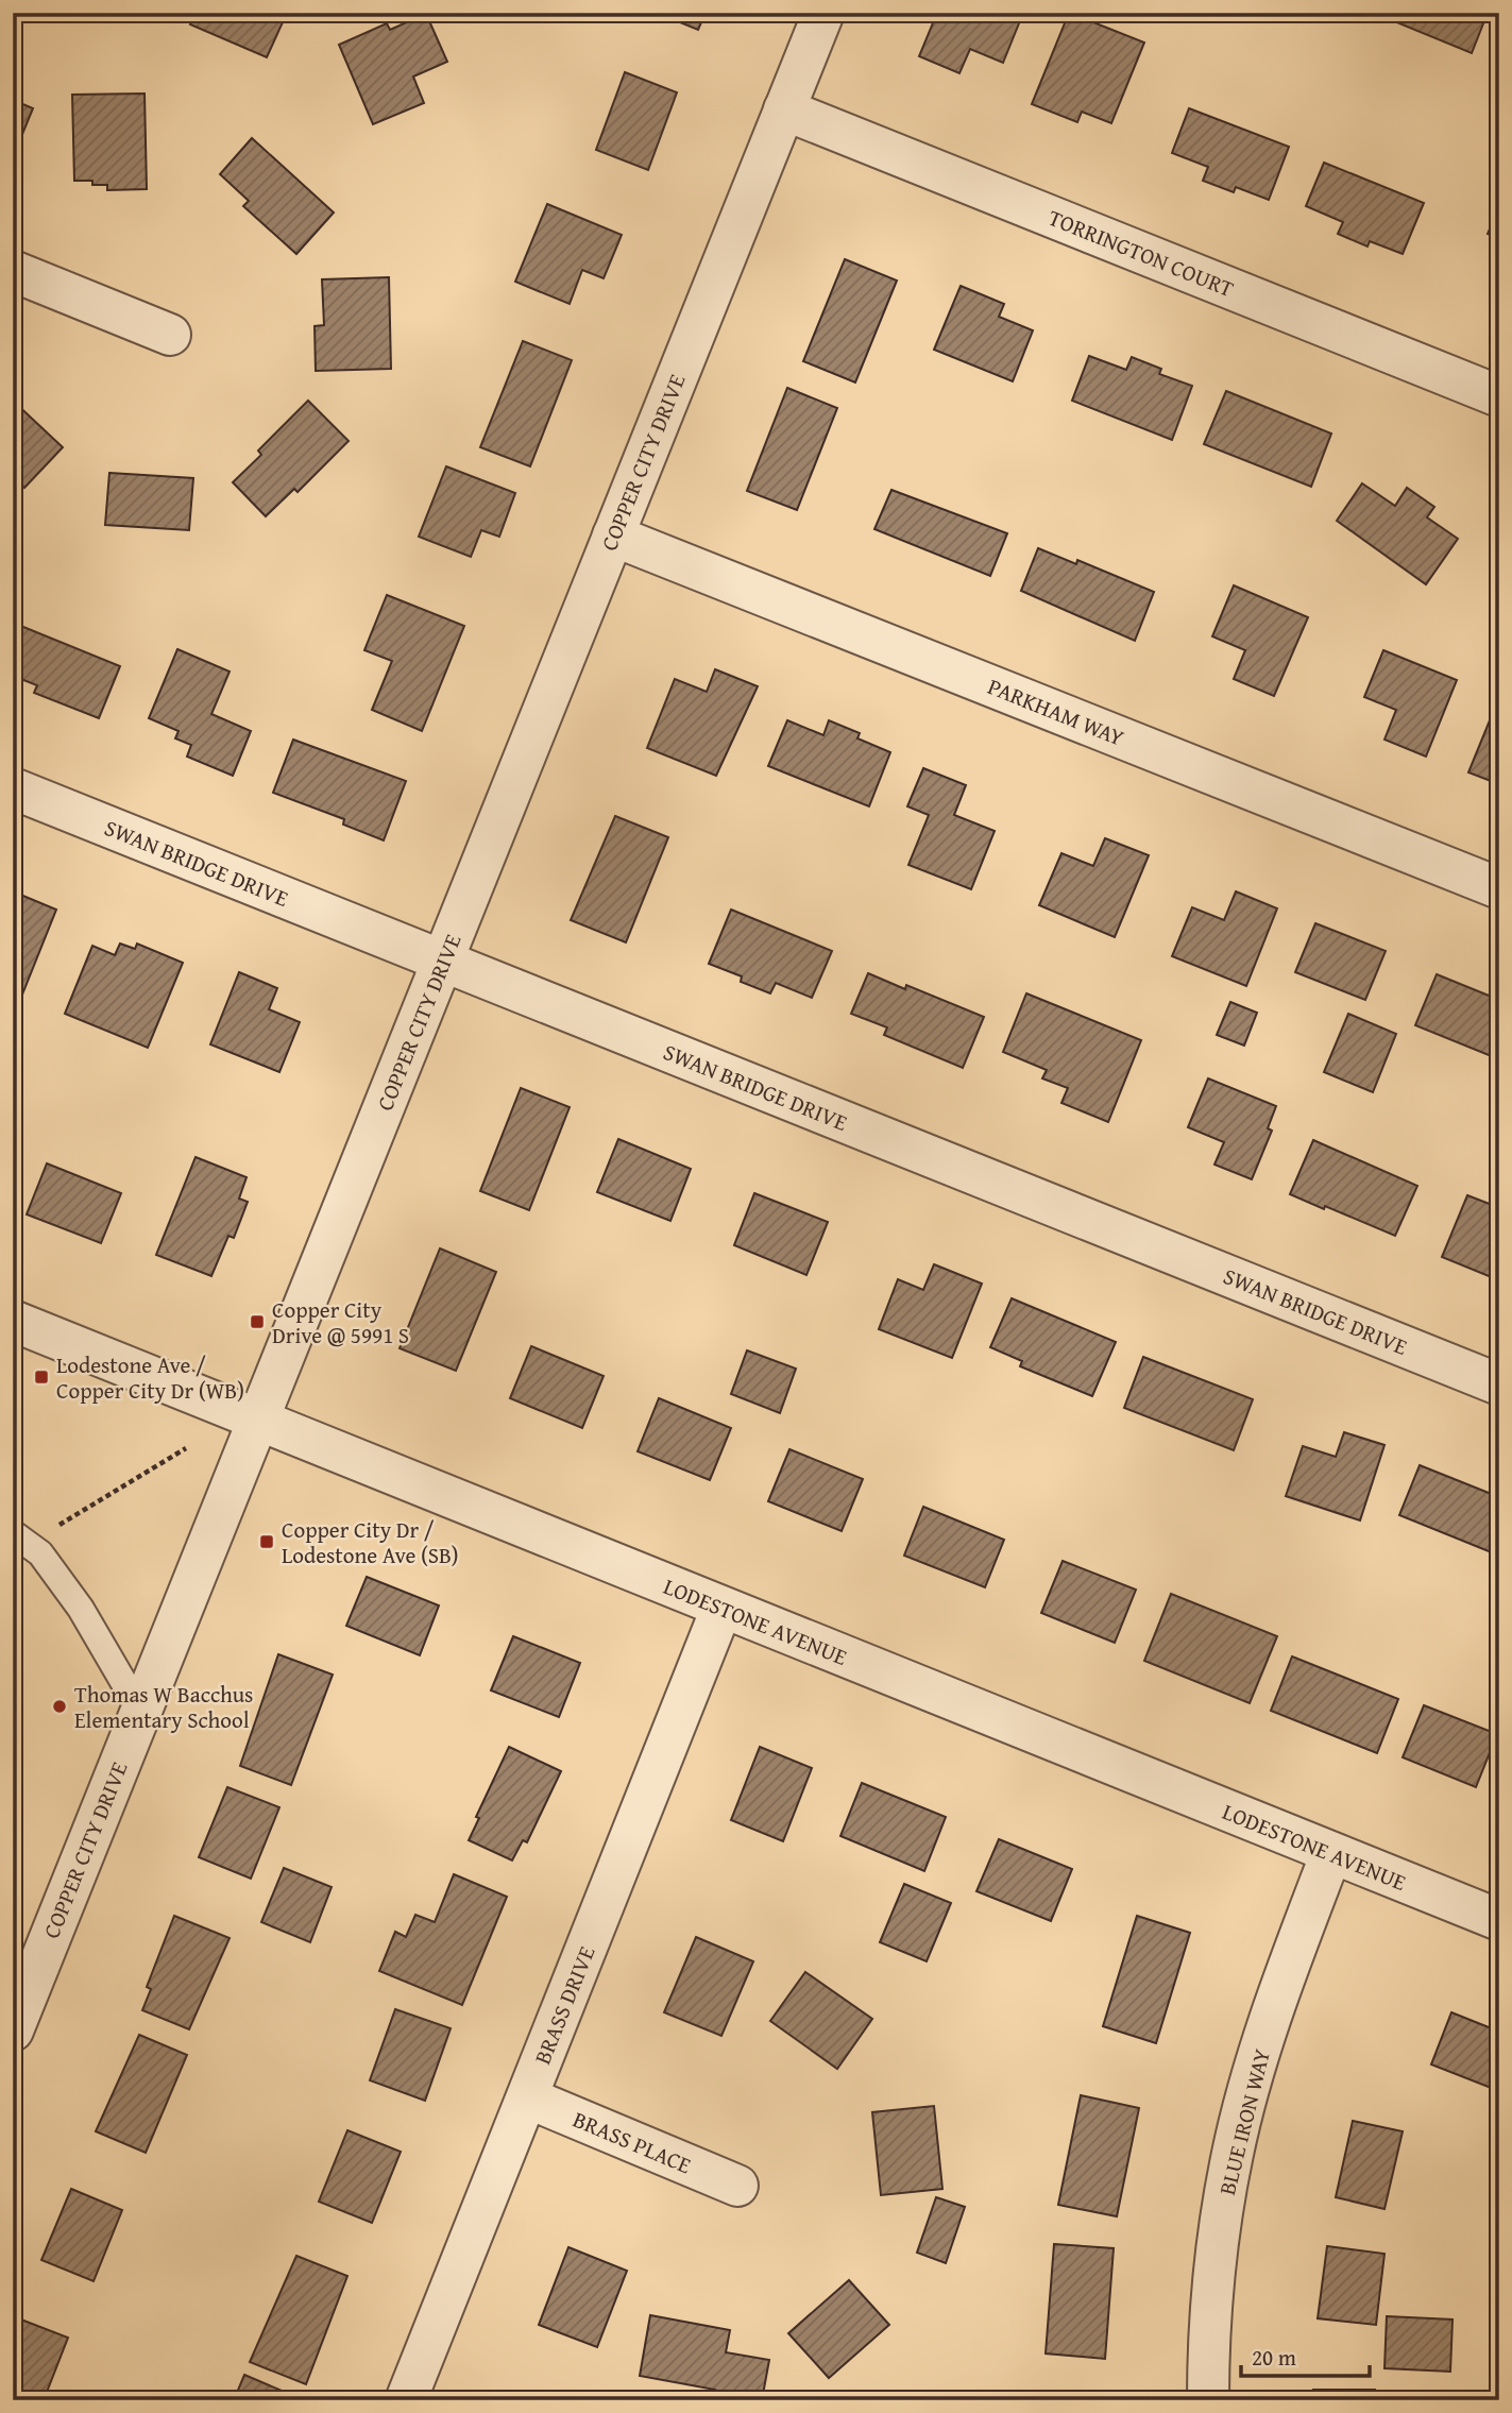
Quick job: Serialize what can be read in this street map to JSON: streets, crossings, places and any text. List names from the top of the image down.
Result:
{
  "streets": {
    "street": [
      "TORRINGTON COURT",
      "COPPER CITY DRIVE",
      "PARKHAM WAY",
      "SWAN BRIDGE DRIVE",
      "LODESTONE AVENUE",
      "BRASS DRIVE",
      "BLUE IRON WAY",
      "BRASS PLACE"
    ]
  },
  "crossings": [
    ["TORRINGTON COURT", "COPPER CITY DRIVE"],
    ["COPPER CITY DRIVE", "PARKHAM WAY"],
    ["COPPER CITY DRIVE", "SWAN BRIDGE DRIVE"],
    ["COPPER CITY DRIVE", "LODESTONE AVENUE"],
    ["LODESTONE AVENUE", "BRASS DRIVE"],
    ["LODESTONE AVENUE", "BLUE IRON WAY"],
    ["BRASS DRIVE", "BRASS PLACE"]
  ],
  "places": {
    "transit": ["Copper City Drive @ 5991 S", "Lodestone Ave / Copper City Dr (WB)", "Copper City Dr / Lodestone Ave (SB)"],
    "other": ["Thomas W Bacchus Elementary School"]
  },
  "scale_bar": "20 m"
}
